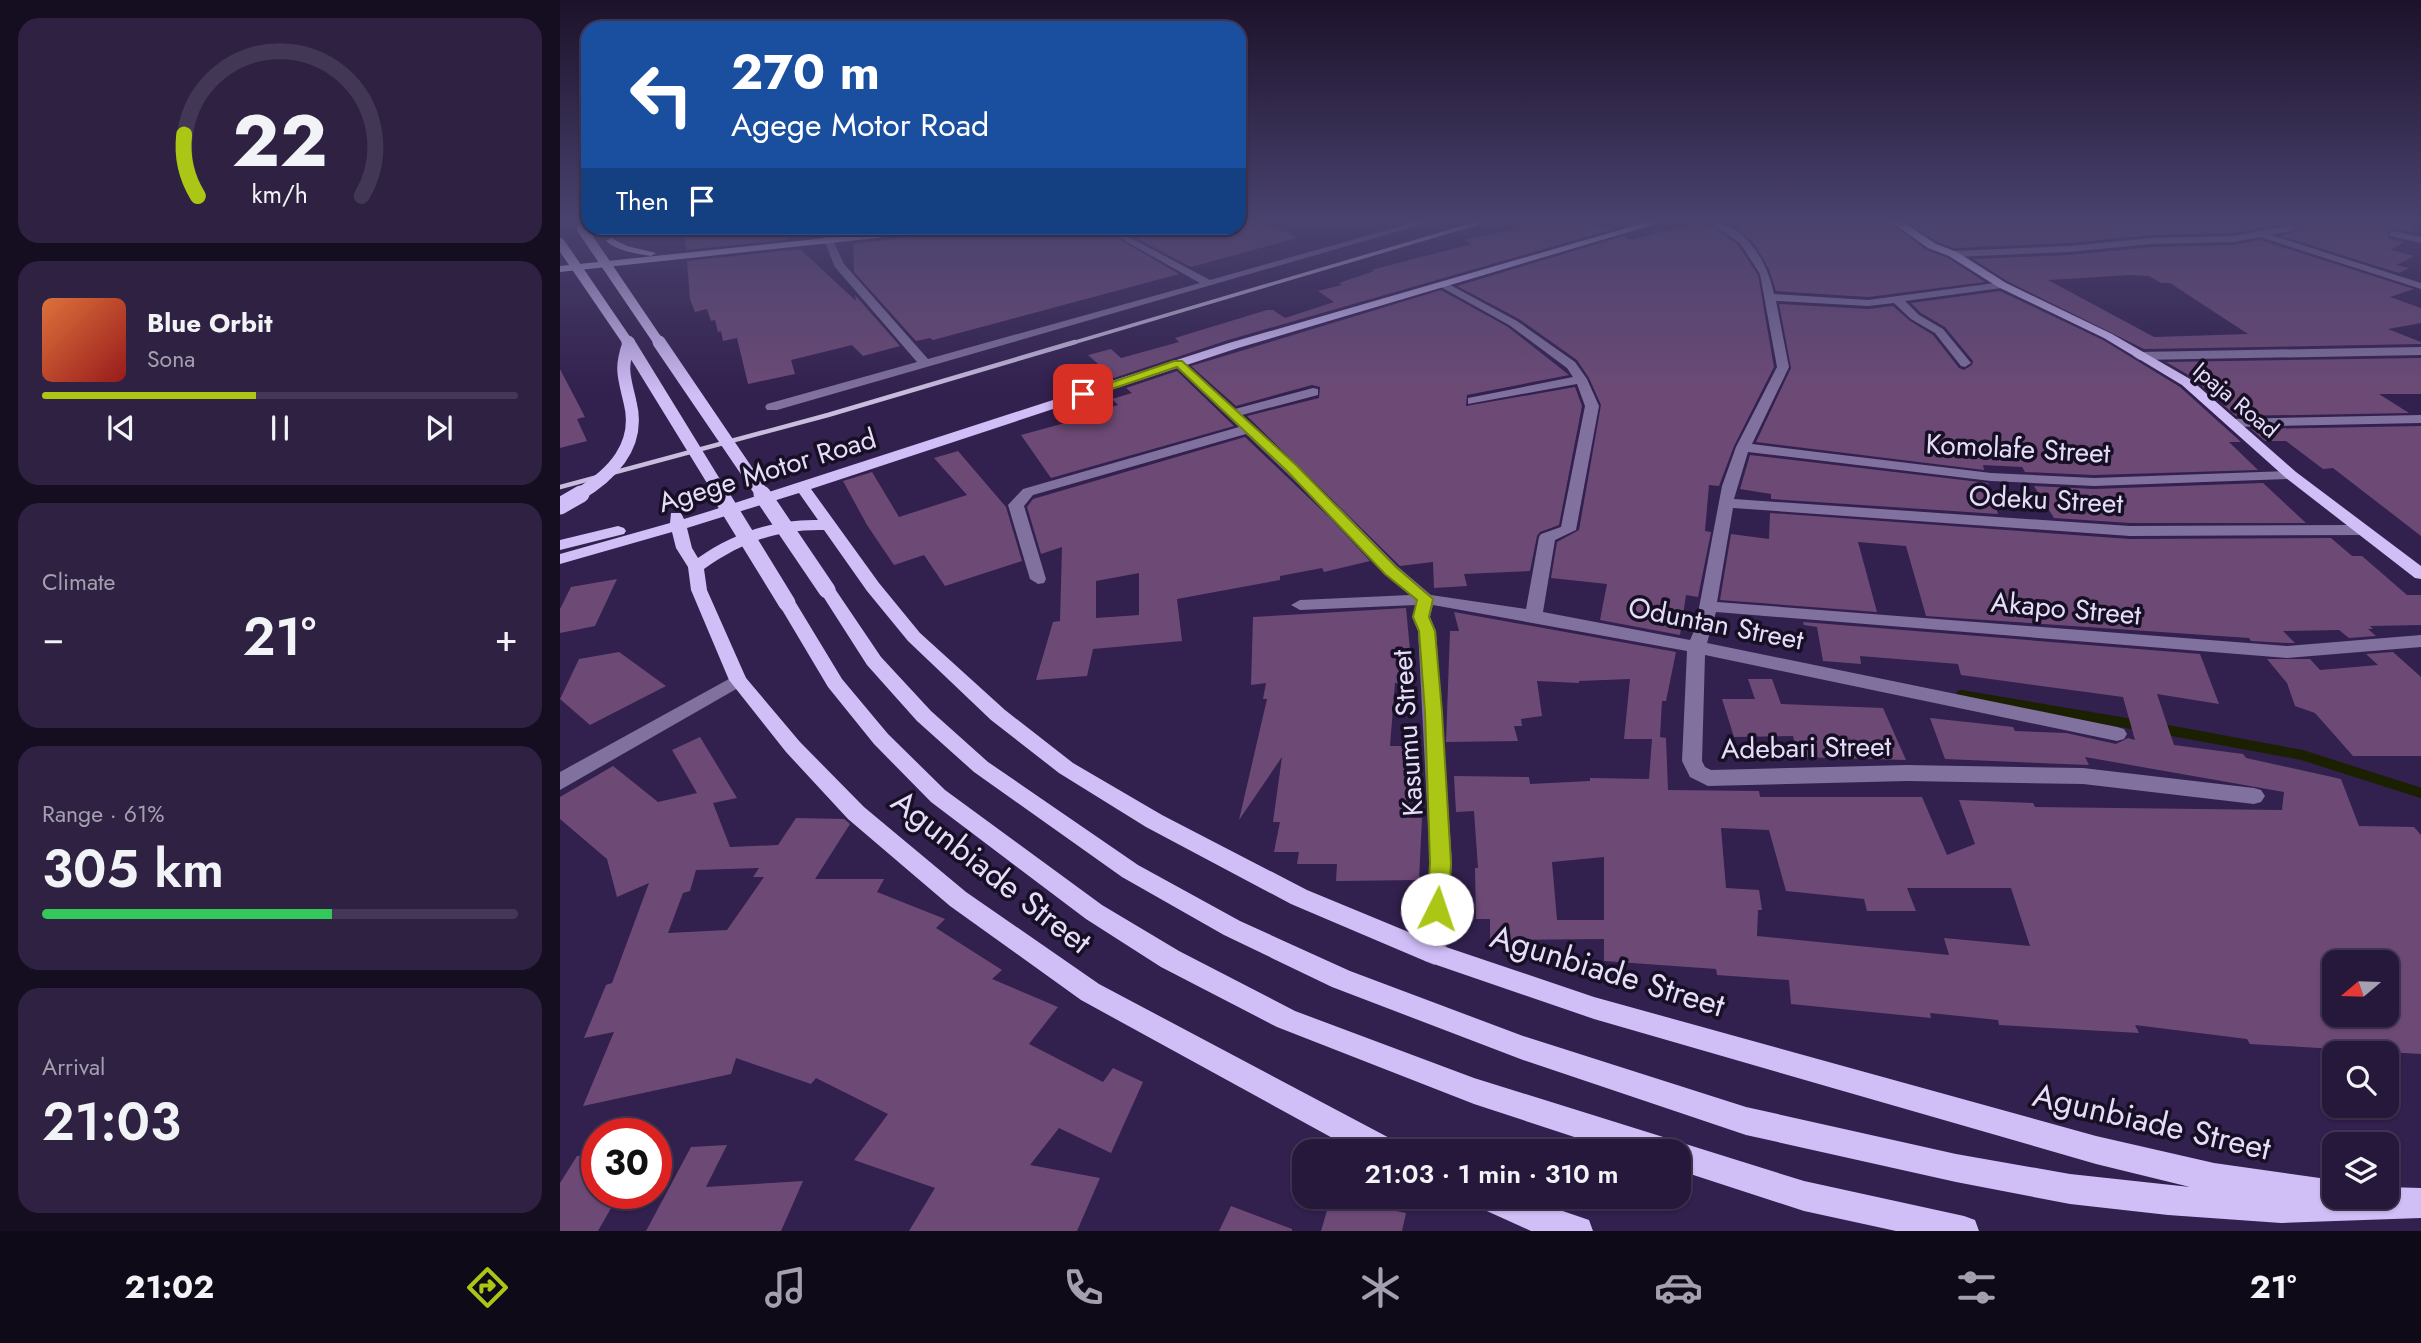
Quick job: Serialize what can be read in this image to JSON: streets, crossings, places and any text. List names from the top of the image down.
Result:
{
  "streets": {
    "main road": ["Ipaja Road", "Agege Motor Road", "Agunbiade Street"],
    "street": [
      "Komolafe Street",
      "Odeku Street",
      "Akapo Street",
      "Oduntan Street",
      "Kasumu Street",
      "Adebari Street"
    ]
  },
  "crossings": [
    ["Ipaja Road", "Komolafe Street"],
    ["Ipaja Road", "Odeku Street"],
    ["Komolafe Street", "Adebari Street"],
    ["Agege Motor Road", "Agunbiade Street"],
    ["Odeku Street", "Adebari Street"],
    ["Akapo Street", "Adebari Street"],
    ["Oduntan Street", "Kasumu Street"],
    ["Oduntan Street", "Adebari Street"],
    ["Kasumu Street", "Agunbiade Street"]
  ],
  "north": "left",
  "page": {
    "turn": ["270 m", "Agege Motor Road"],
    "then": "Then",
    "song": ["Blue Orbit", "Sona"],
    "tile": [
      "Climate",
      ["Range · 61%", "305 km"],
      ["Arrival", "21:03"]
    ],
    "heat": ["−", "21°", "+"],
    "limit": "30",
    "trip": "21:03 · 1 min · 310 m",
    "tabs": ["21:02", "21°"],
    "gauge": ["22", "km/h"]
  }
}
